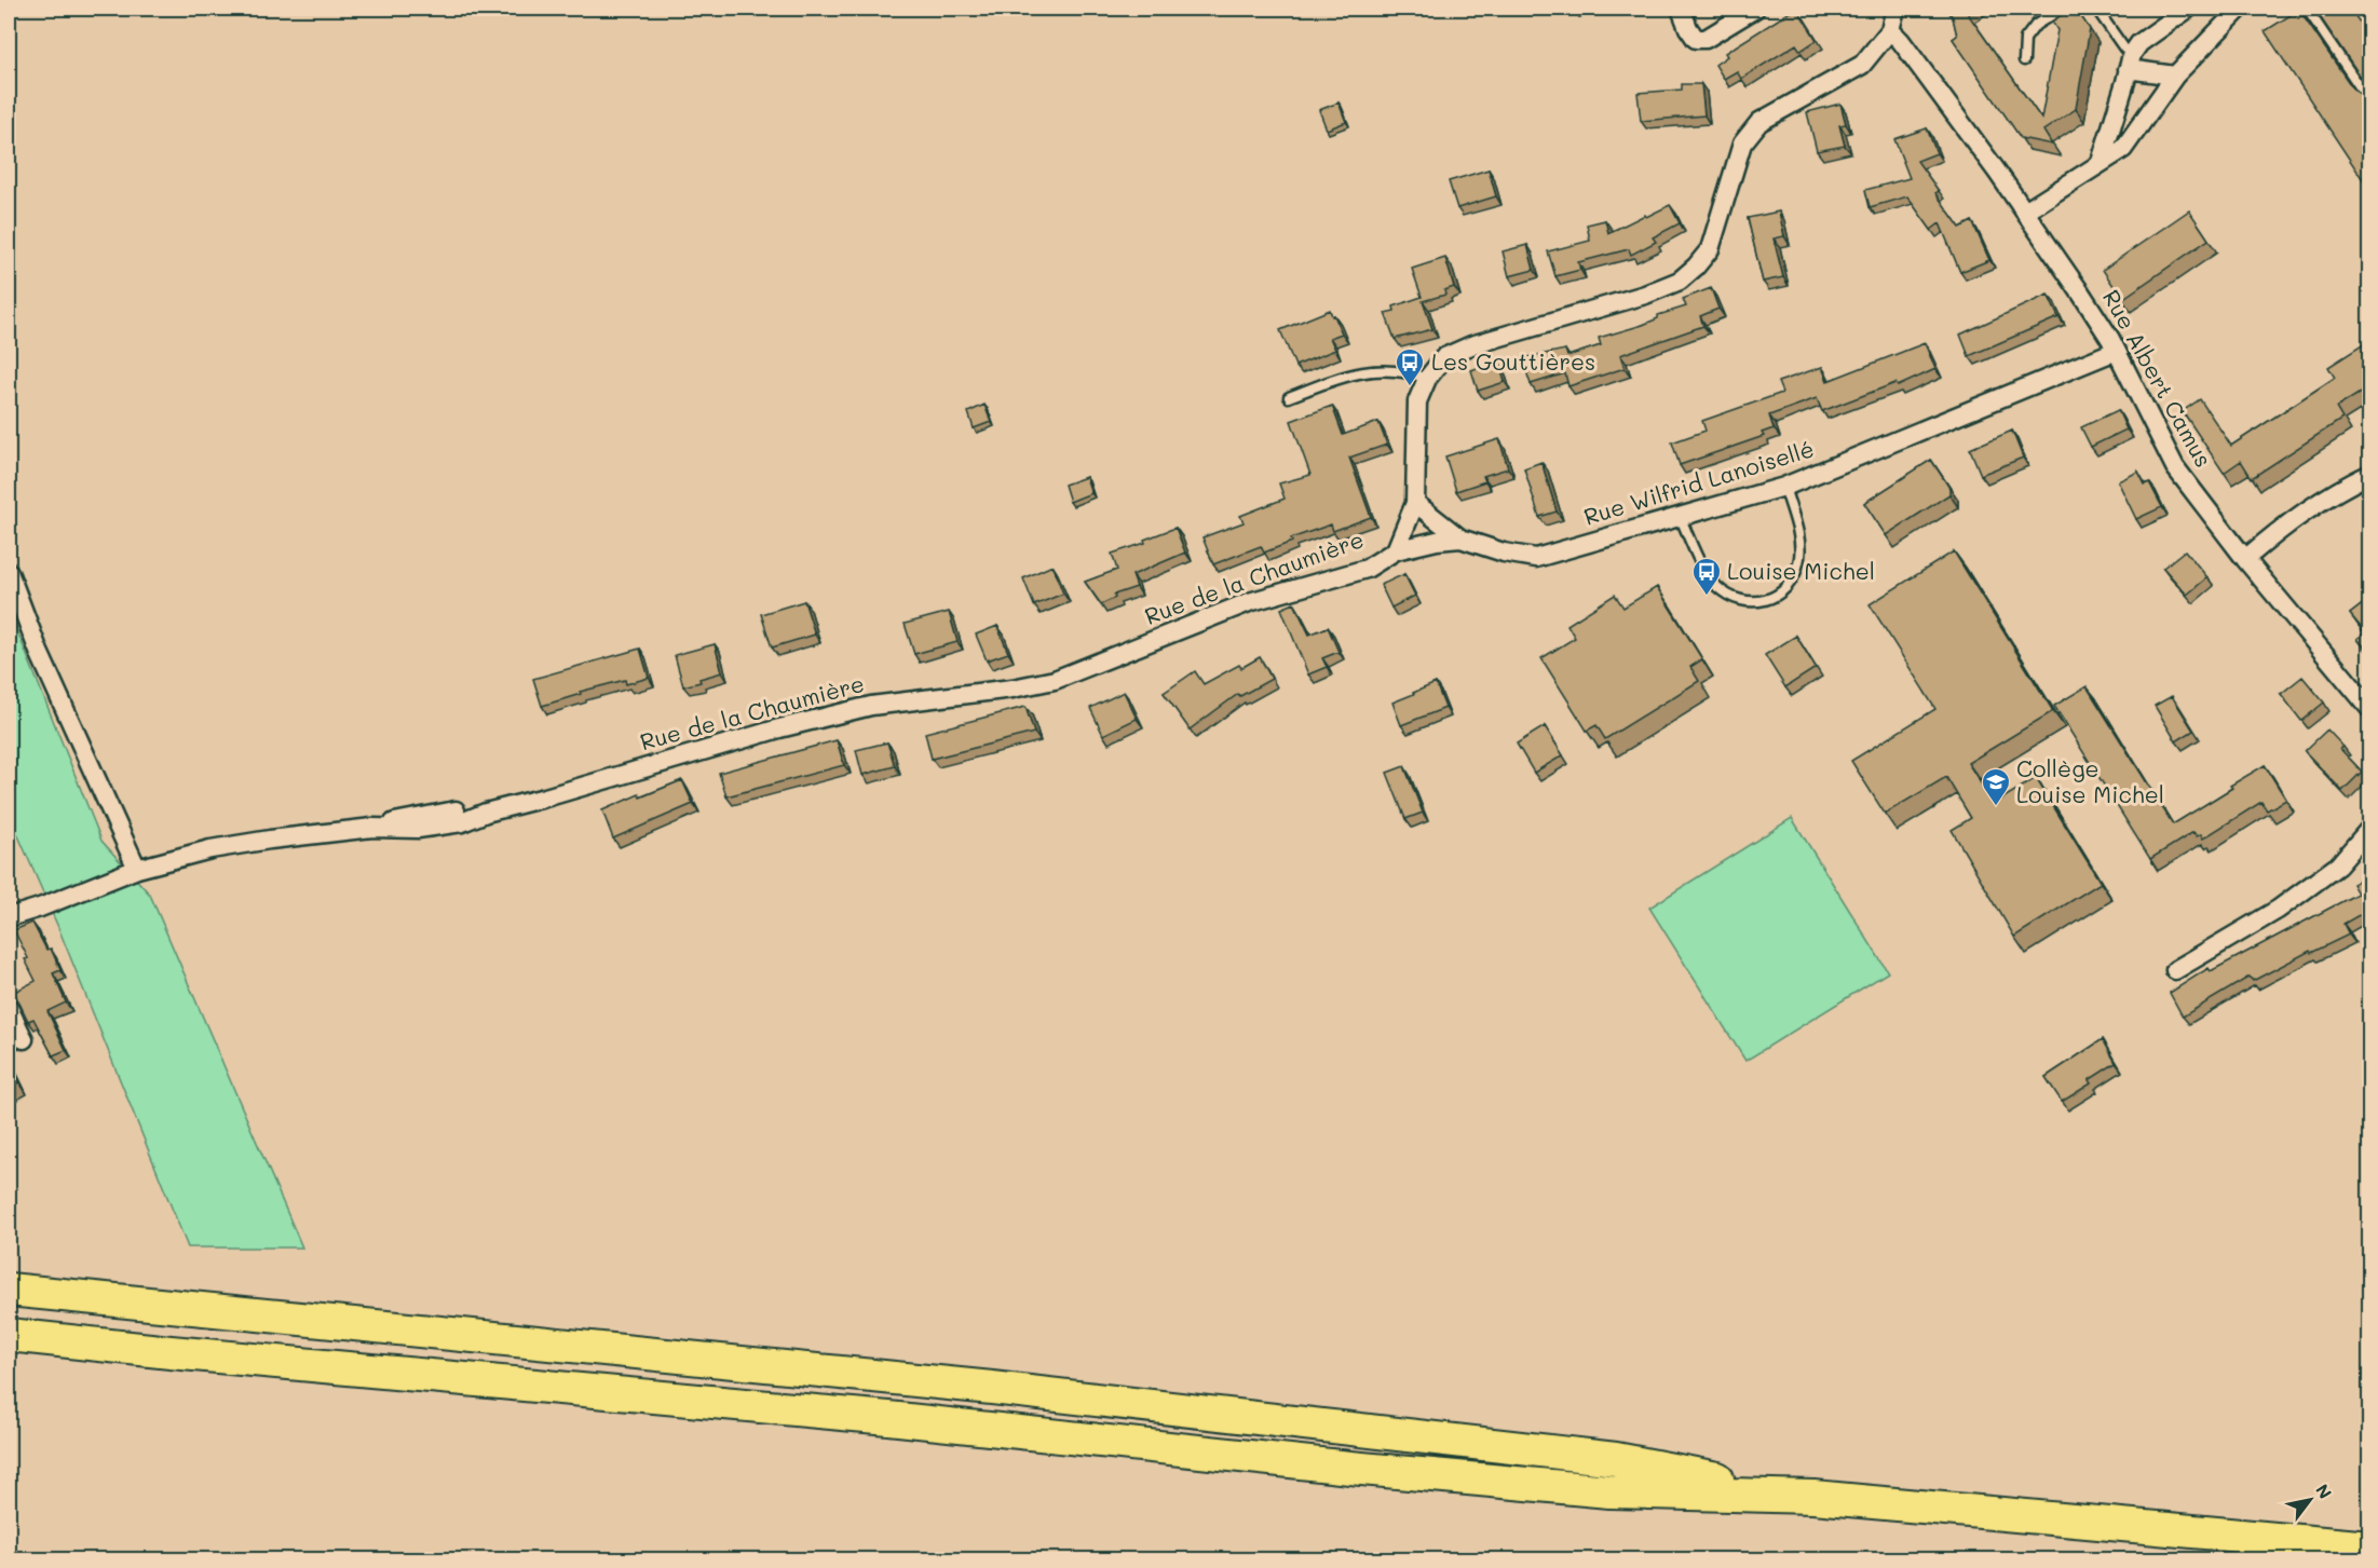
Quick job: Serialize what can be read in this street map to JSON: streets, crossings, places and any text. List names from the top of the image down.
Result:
{
  "streets": {
    "street": ["Rue Albert Camus", "Rue Wilfrid Lanoisellé", "Rue de la Chaumière"]
  },
  "crossings": [
    ["Rue Albert Camus", "Rue Wilfrid Lanoisellé"],
    ["Rue Albert Camus", "Rue de la Chaumière"],
    ["Rue Wilfrid Lanoisellé", "Rue de la Chaumière"]
  ],
  "places": {
    "bus stop": ["Les Gouttières", "Louise Michel"],
    "school or university": ["Collège Louise Michel"]
  },
  "north": "top right"
}
